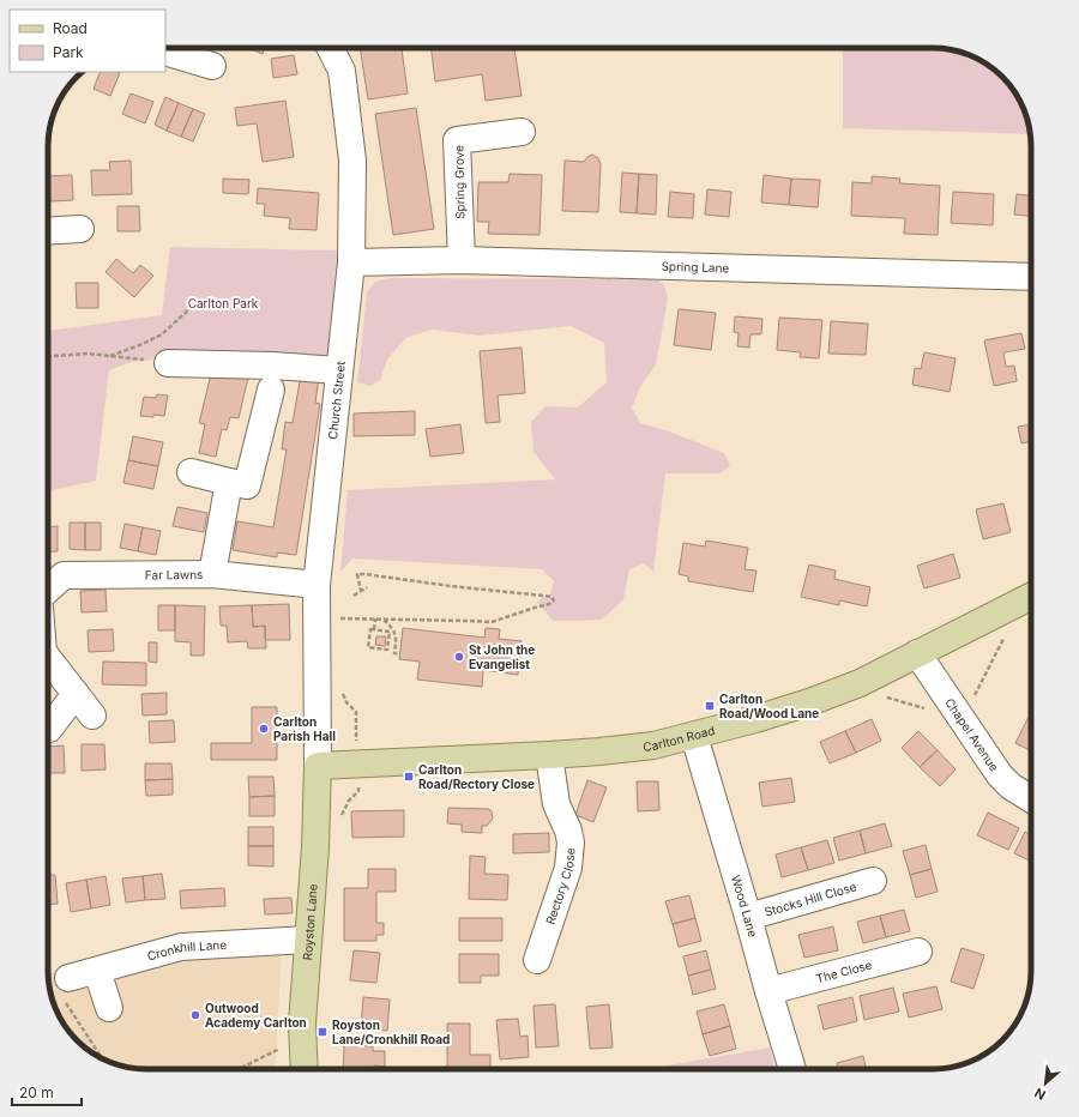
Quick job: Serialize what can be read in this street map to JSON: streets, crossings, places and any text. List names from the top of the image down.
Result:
{
  "streets": {
    "main road": ["Carlton Road", "Royston Lane"],
    "street": [
      "Spring Grove",
      "Spring Lane",
      "Church Street",
      "Far Lawns",
      "Chapel Avenue",
      "Rectory Close",
      "Stocks Hill Close",
      "Wood Lane",
      "Cronkhill Lane",
      "The Close"
    ]
  },
  "crossings": [
    ["Spring Grove", "Spring Lane"],
    ["Spring Lane", "Church Street"],
    ["Church Street", "Far Lawns"],
    ["Church Street", "Carlton Road"],
    ["Church Street", "Royston Lane"],
    ["Chapel Avenue", "Carlton Road"],
    ["Carlton Road", "Rectory Close"],
    ["Carlton Road", "Wood Lane"],
    ["Carlton Road", "Royston Lane"],
    ["Stocks Hill Close", "Wood Lane"],
    ["Wood Lane", "The Close"],
    ["Royston Lane", "Cronkhill Lane"]
  ],
  "parks": ["Carlton Park"],
  "places": {
    "other": ["St John the Evangelist", "Carlton Parish Hall", "Outwood Academy Carlton"],
    "transit": ["Carlton Road/Wood Lane", "Carlton Road/Rectory Close", "Royston Lane/Cronkhill Road"]
  },
  "legend": ["Road", "Park"],
  "scale_bar": "20 m",
  "north": "bottom left"
}
